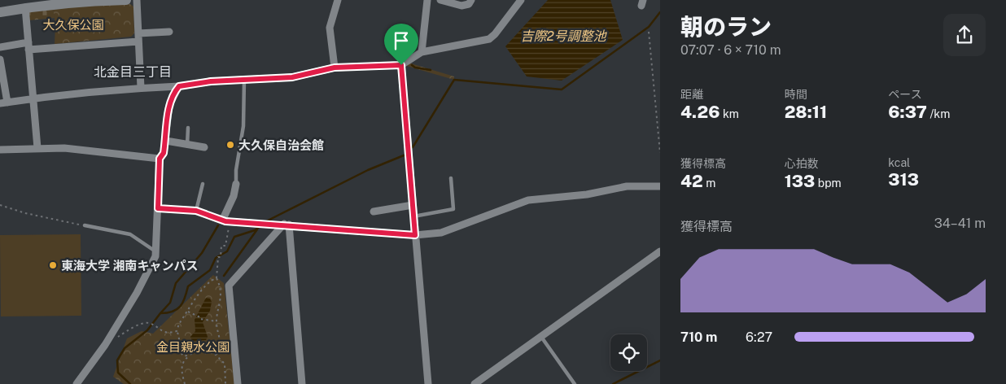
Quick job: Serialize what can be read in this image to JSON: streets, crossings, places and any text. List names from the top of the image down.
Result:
{
  "districts": ["北金目三丁目"],
  "water": ["吉際2号調整池"],
  "parks": ["大久保公園", "金目親水公園"],
  "places": ["大久保自治会館", "東海大学 湘南キャンパス"],
  "page": {
    "heading": ["朝のラン", "07:07 · 6 × 710 m"],
    "stats": [
      ["距離", "4.26 km"],
      ["時間", "28:11"],
      ["ペース", "6:37 /km"],
      ["獲得標高", "42 m"],
      ["心拍数", "133 bpm"],
      ["kcal", "313"]
    ],
    "chart": ["獲得標高", "34–41 m"],
    "list": [
      {
        "name": "710 m",
        "note": "6:27"
      }
    ]
  }
}
